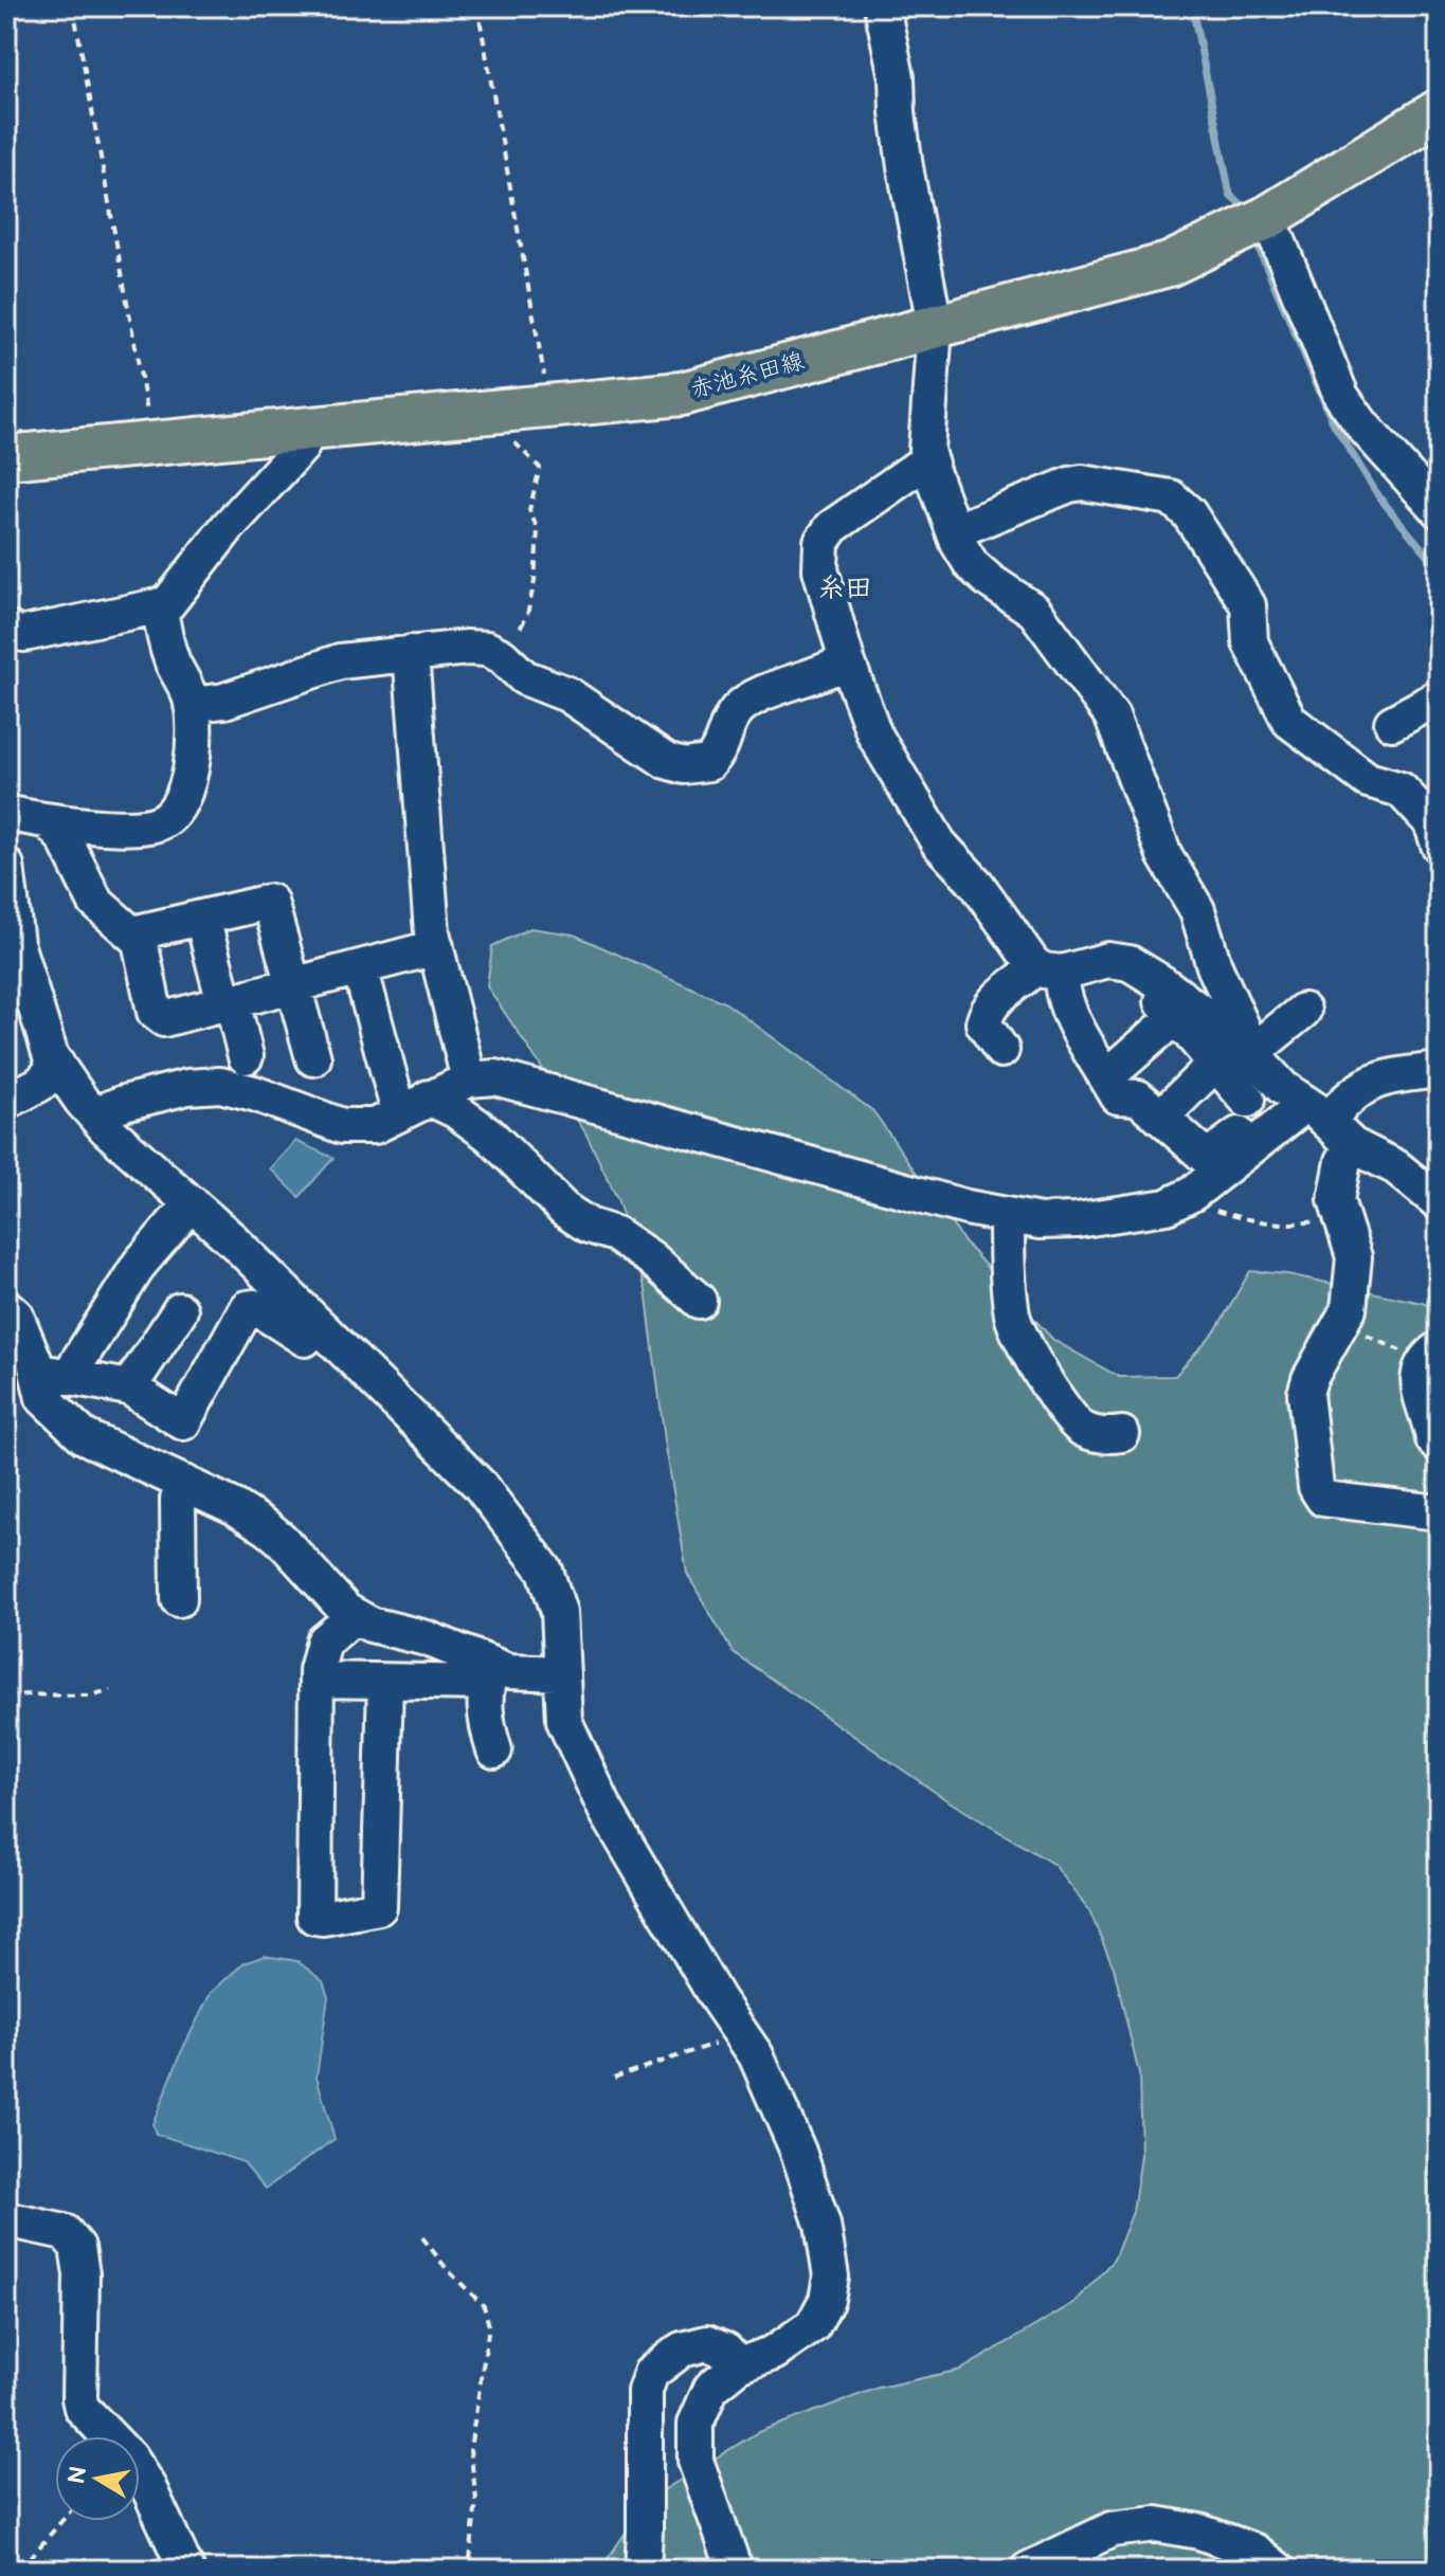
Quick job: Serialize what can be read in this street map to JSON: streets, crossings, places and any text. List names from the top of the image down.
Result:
{
  "streets": {
    "main road": ["赤池糸田線"]
  },
  "districts": ["糸田"],
  "north": "left"
}
